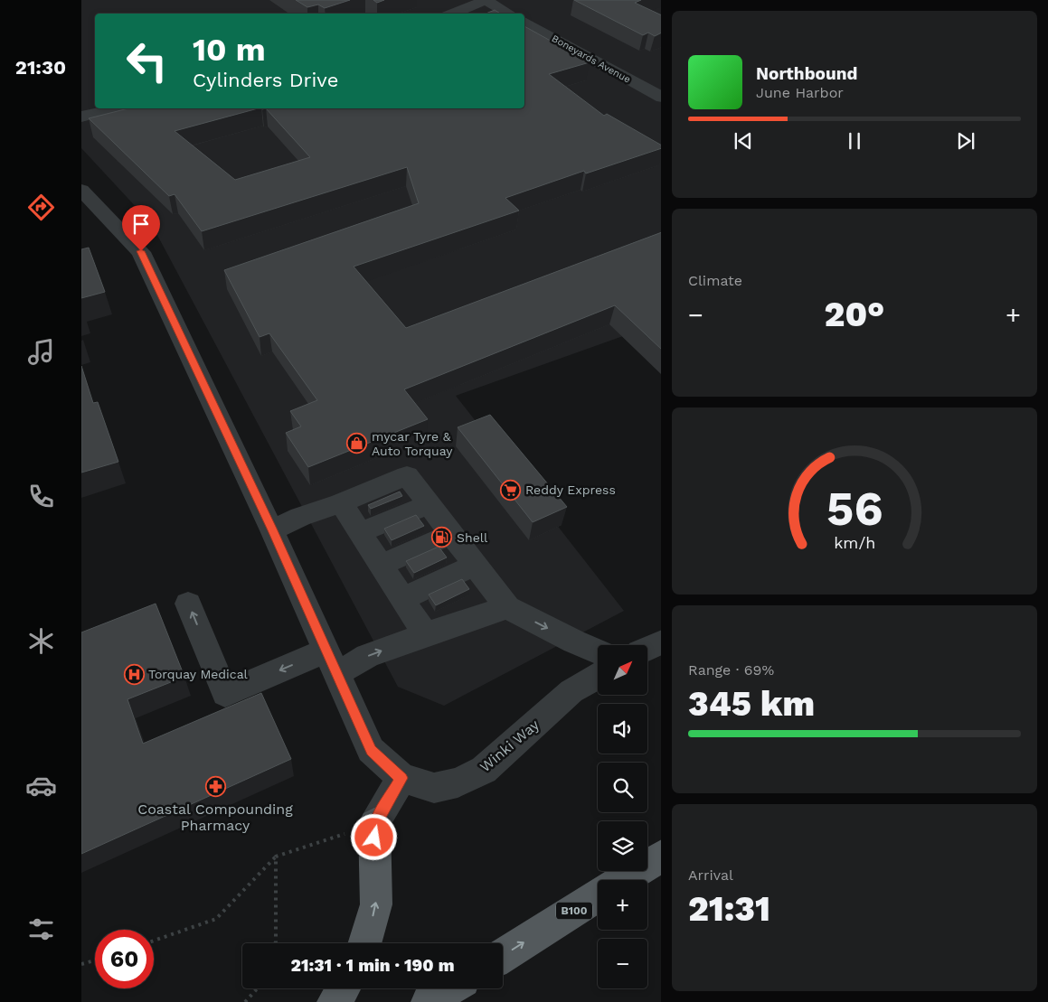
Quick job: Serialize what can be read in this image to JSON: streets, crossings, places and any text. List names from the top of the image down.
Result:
{
  "streets": {
    "main road": ["B100"],
    "street": ["Boneyards Avenue", "Winki Way"]
  },
  "places": {
    "shop": ["mycar Tyre & Auto Torquay"],
    "supermarket": ["Reddy Express"],
    "fuel station": ["Shell"],
    "hospital": ["Torquay Medical"],
    "pharmacy": ["Coastal Compounding Pharmacy"]
  },
  "north": "top right",
  "page": {
    "tabs": "21:30",
    "turn": ["10 m", "Cylinders Drive"],
    "song": ["Northbound", "June Harbor"],
    "tile": [
      "Climate",
      ["Range · 69%", "345 km"],
      ["Arrival", "21:31"]
    ],
    "heat": ["−", "20°", "+"],
    "map_buttons": ["+", "−"],
    "limit": "60",
    "trip": "21:31 · 1 min · 190 m",
    "gauge": ["56", "km/h"]
  }
}
